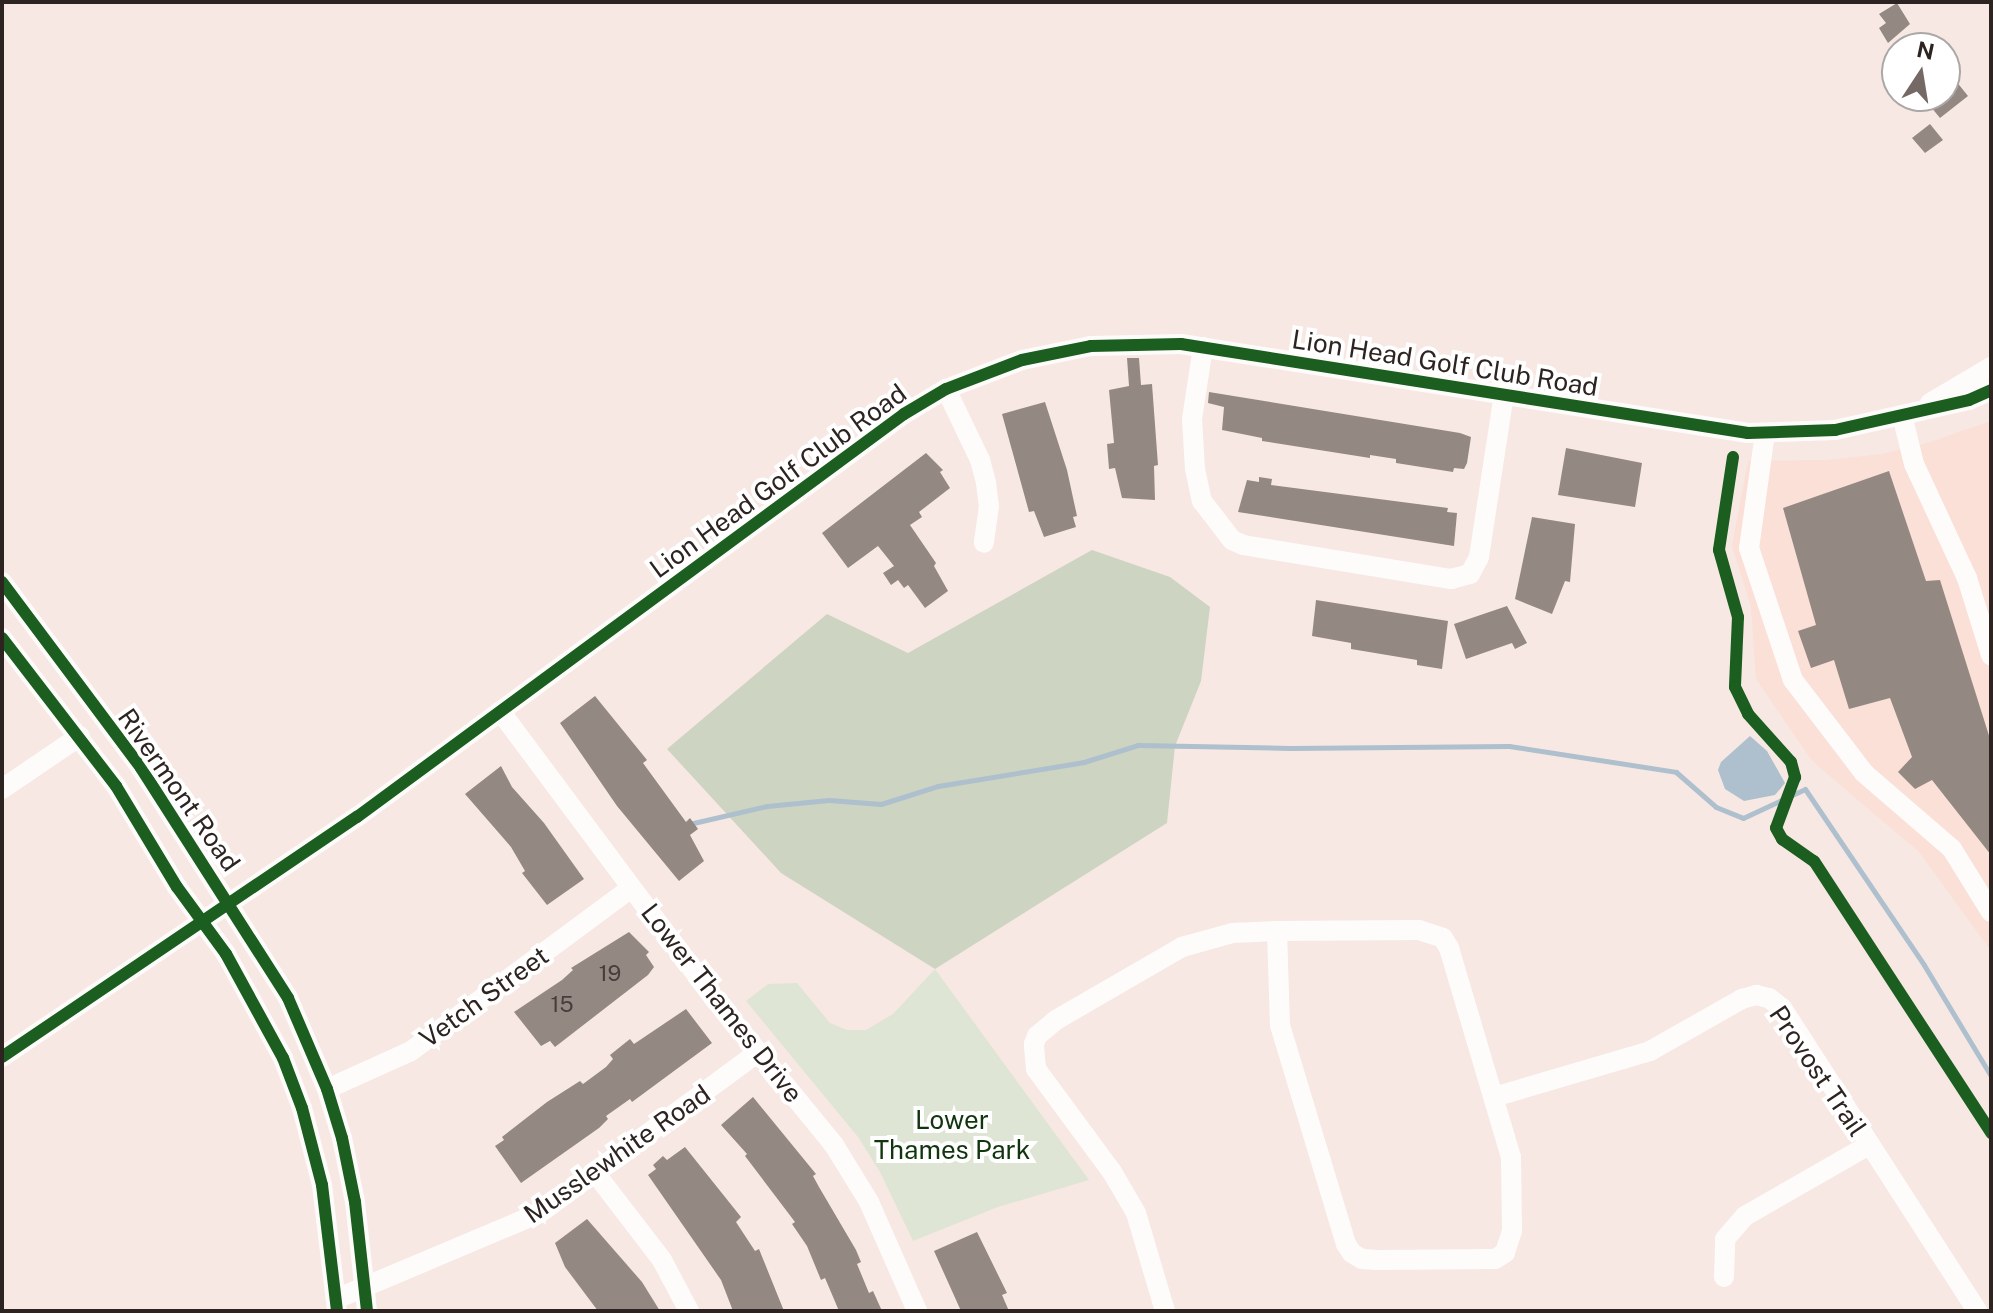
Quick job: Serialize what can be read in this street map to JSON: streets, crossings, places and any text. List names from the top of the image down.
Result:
{
  "streets": {
    "street": [
      "Lion Head Golf Club Road",
      "Rivermont Road",
      "Vetch Street",
      "Lower Thames Drive",
      "Provost Trail",
      "Musslewhite Road"
    ]
  },
  "crossings": [
    ["Lion Head Golf Club Road", "Rivermont Road"],
    ["Lion Head Golf Club Road", "Lower Thames Drive"],
    ["Rivermont Road", "Vetch Street"],
    ["Rivermont Road", "Musslewhite Road"],
    ["Vetch Street", "Lower Thames Drive"],
    ["Lower Thames Drive", "Musslewhite Road"]
  ],
  "parks": ["Lower Thames Park"],
  "house_numbers": ["19", "15"],
  "north": "top"
}
